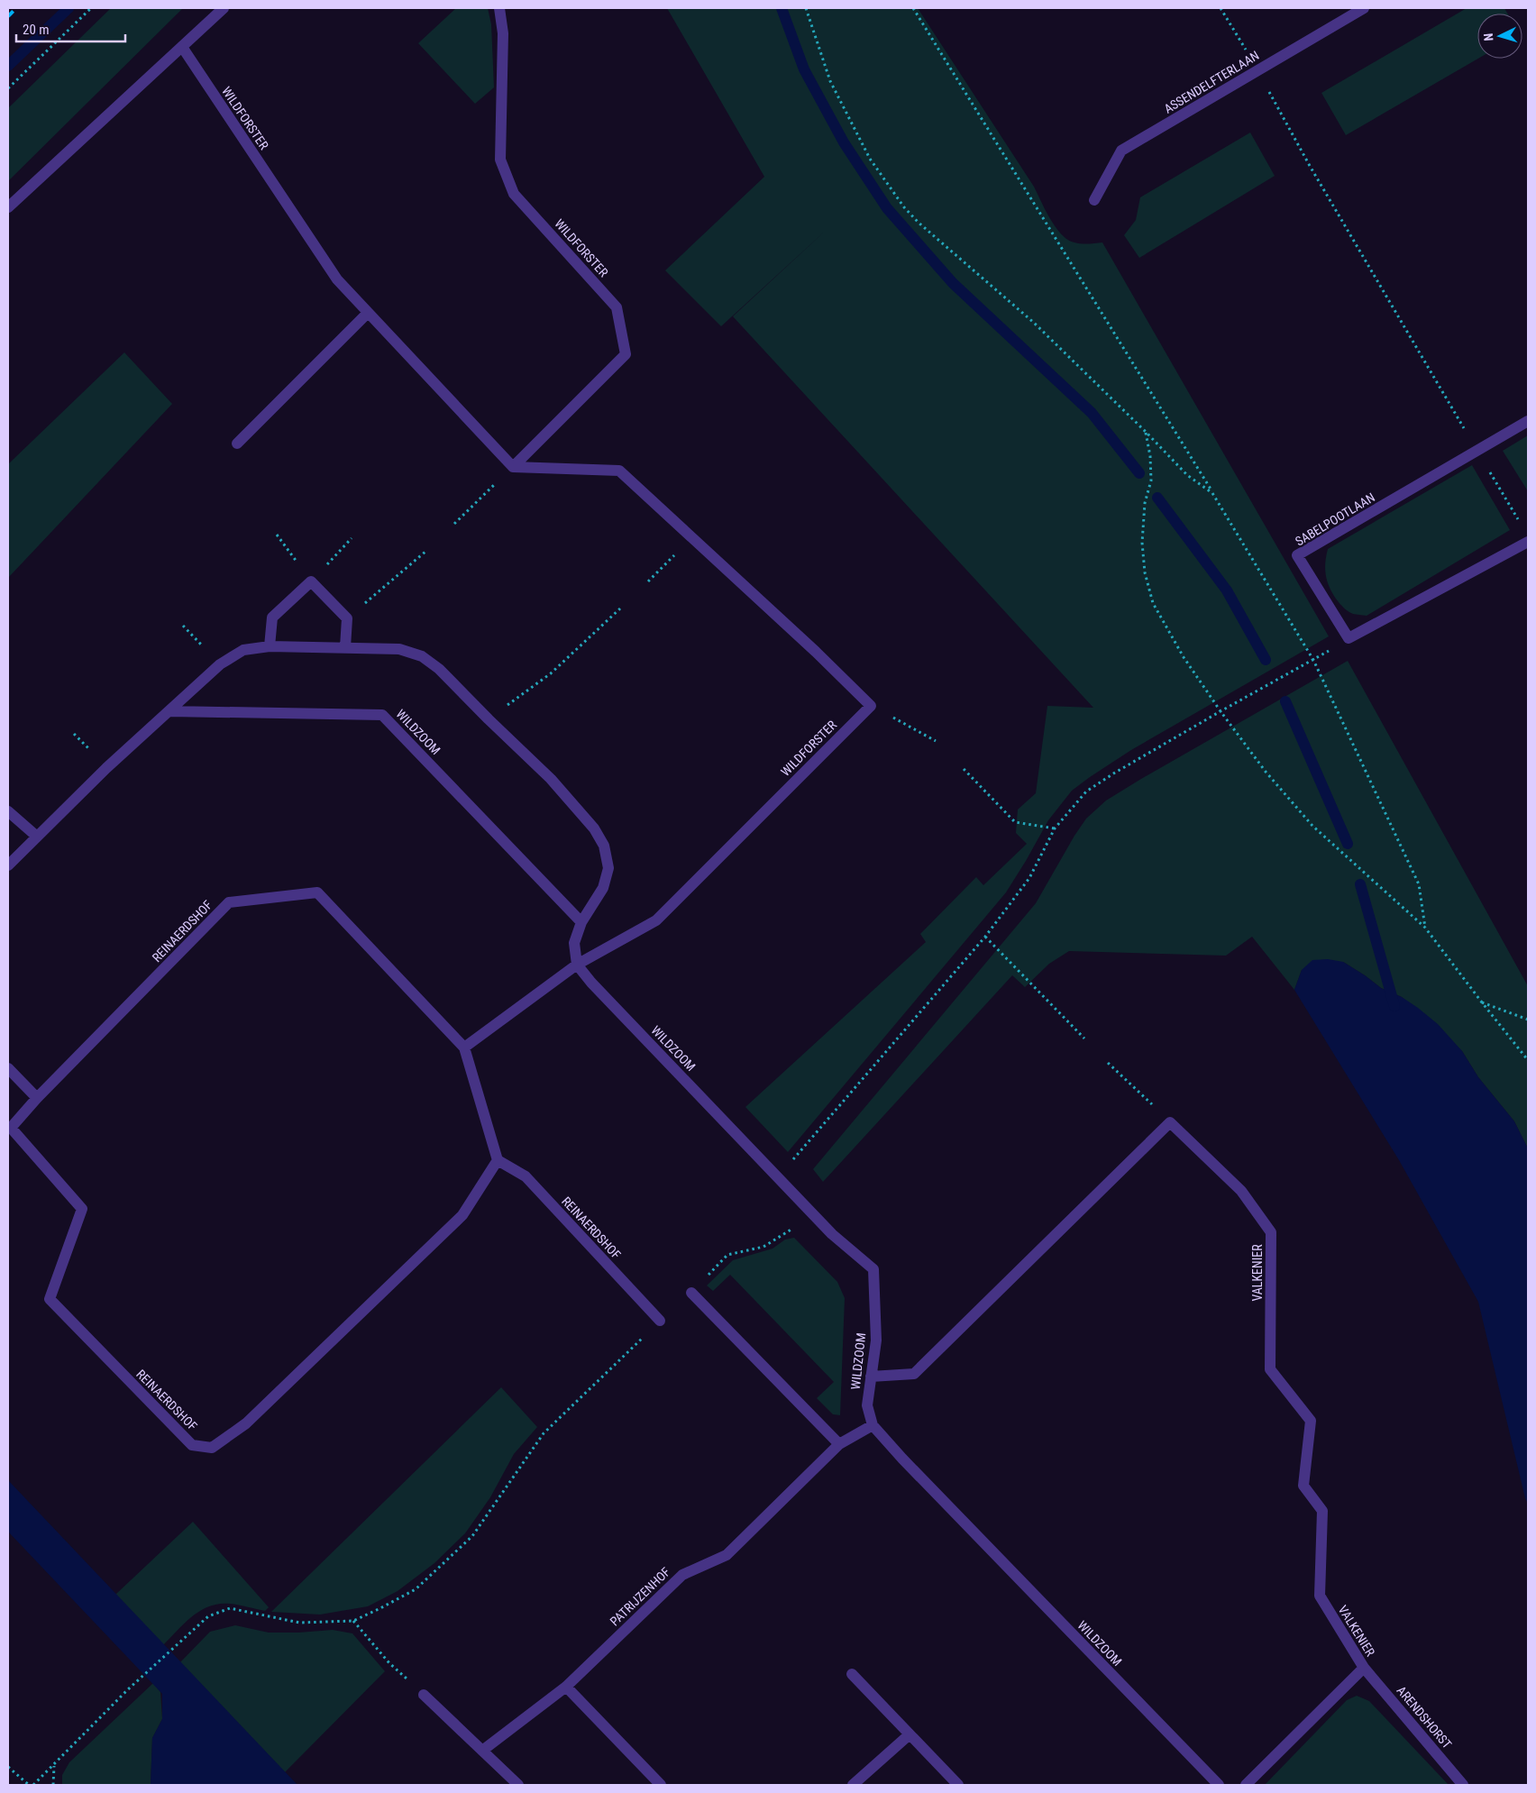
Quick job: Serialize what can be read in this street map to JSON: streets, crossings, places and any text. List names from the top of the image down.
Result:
{
  "streets": {
    "street": [
      "ASSENDELFTERLAAN",
      "WILDFORSTER",
      "SABELPOOTLAAN",
      "WILDZOOM",
      "REINAERDSHOF",
      "VALKENIER",
      "PATRIJZENHOF",
      "ARENDSHORST"
    ]
  },
  "crossings": [
    ["WILDFORSTER", "WILDZOOM"],
    ["WILDZOOM", "PATRIJZENHOF"],
    ["VALKENIER", "ARENDSHORST"]
  ],
  "scale_bar": "20 m",
  "north": "left"
}
